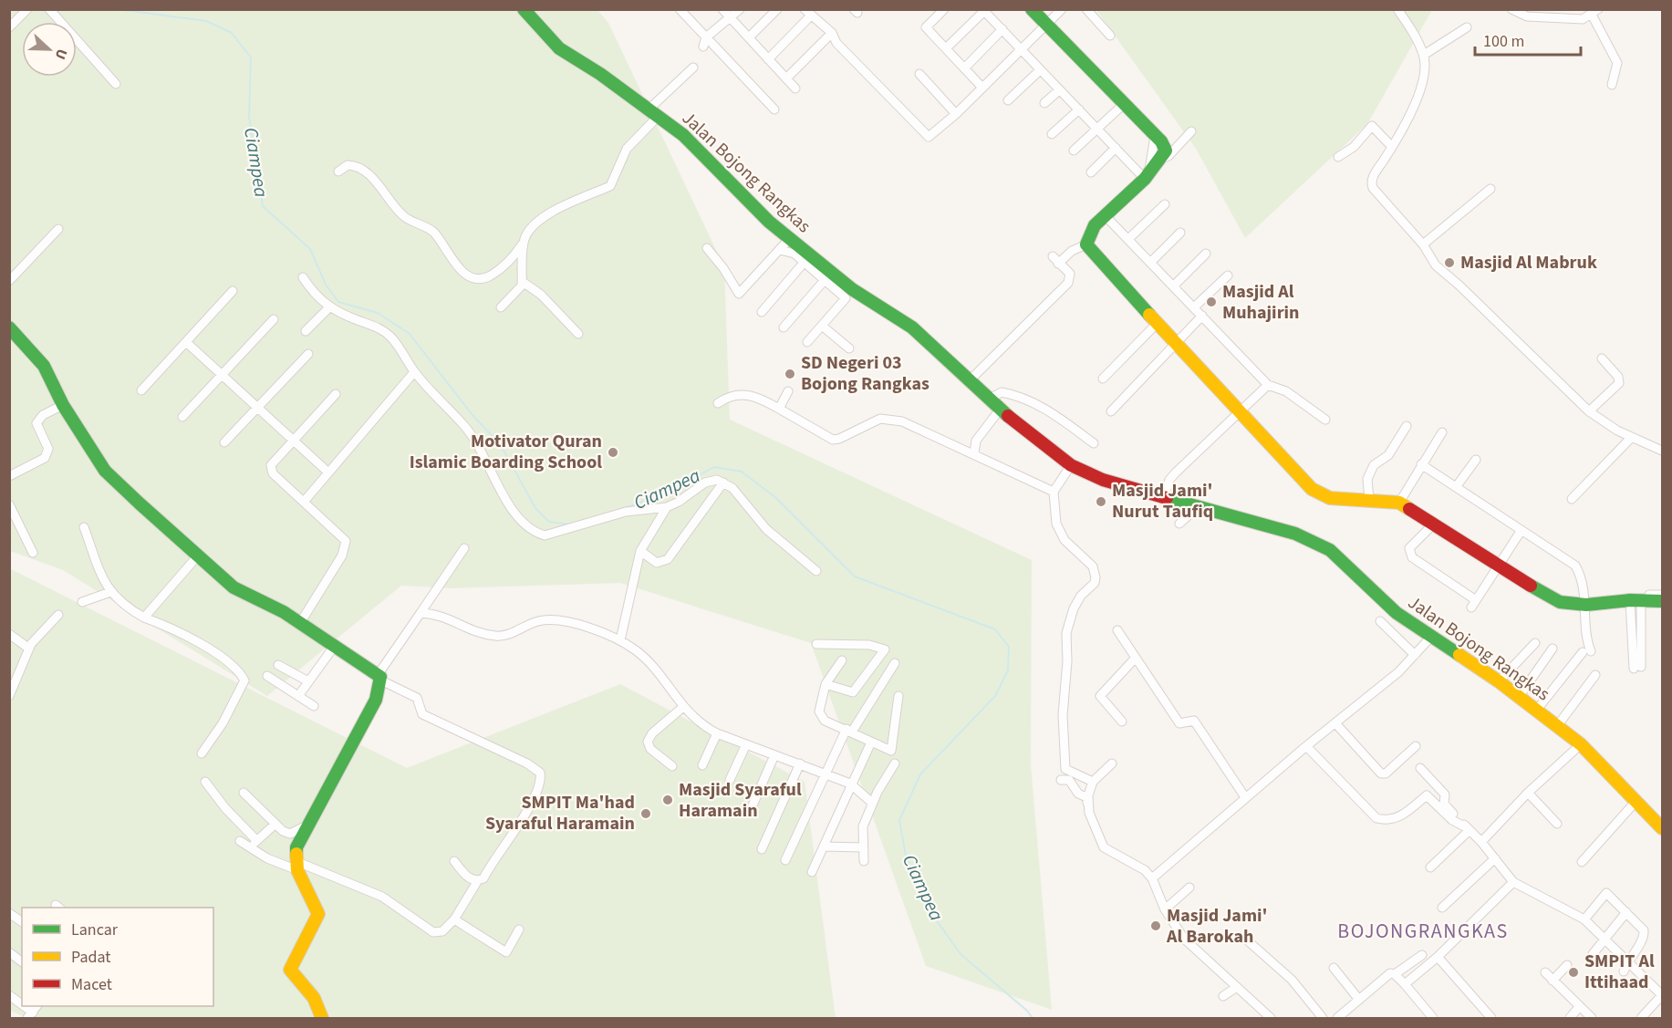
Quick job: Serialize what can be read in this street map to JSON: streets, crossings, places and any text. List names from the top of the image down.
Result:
{
  "streets": {
    "street": ["Jalan Bojong Rangkas"]
  },
  "districts": ["BOJONGRANGKAS"],
  "water": ["Ciampea"],
  "places": [
    "Masjid Al Mabruk",
    "Masjid Al Muhajirin",
    "SD Negeri 03 Bojong Rangkas",
    "Motivator Quran Islamic Boarding School",
    "Masjid Jami' Nurut Taufiq",
    "Masjid Syaraful Haramain",
    "SMPIT Ma'had Syaraful Haramain",
    "Masjid Jami' Al Barokah",
    "SMPIT Al Ittihaad"
  ],
  "legend": ["Lancar", "Padat", "Macet"],
  "scale_bar": "100 m",
  "north": "right"
}
